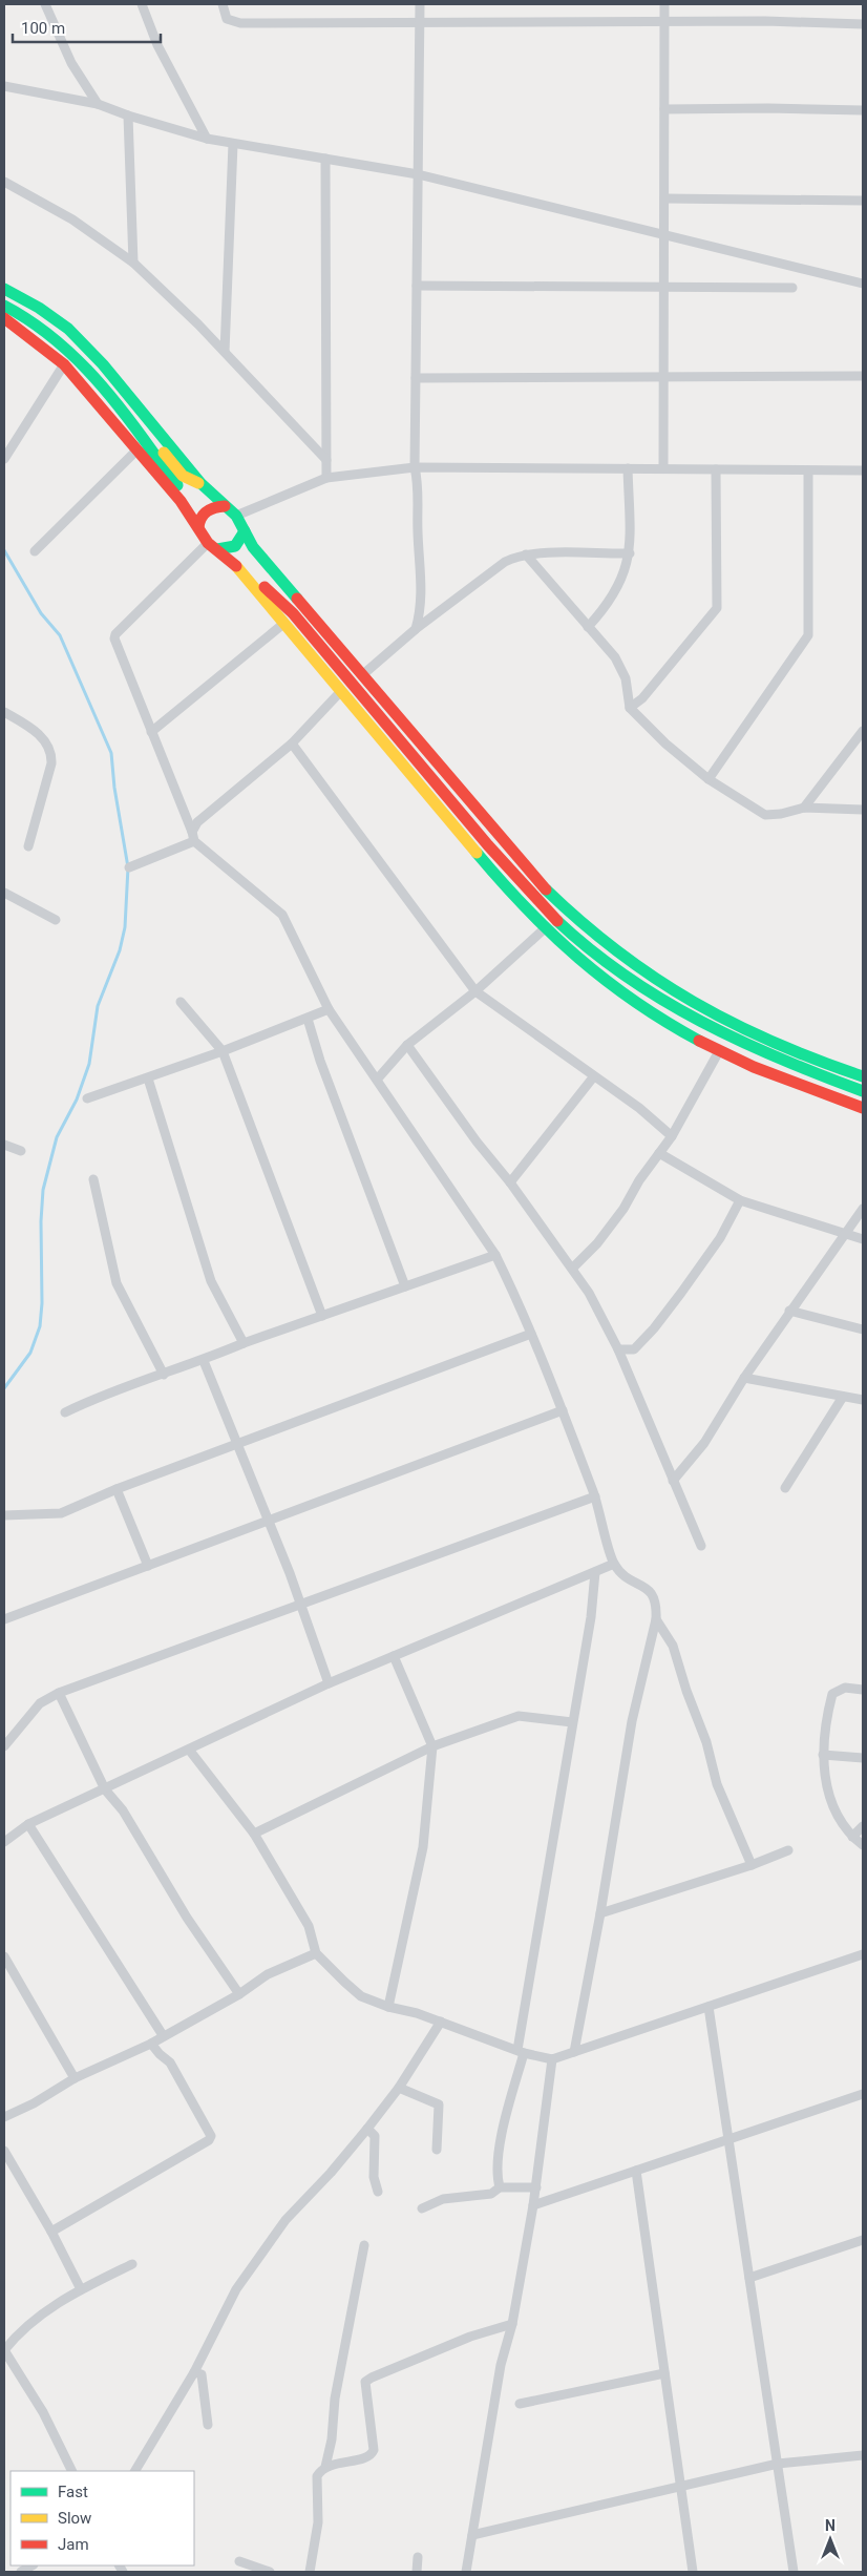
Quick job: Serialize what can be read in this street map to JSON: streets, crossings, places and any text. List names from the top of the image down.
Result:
{
  "legend": ["Fast", "Slow", "Jam"],
  "scale_bar": "100 m",
  "north": "top"
}
